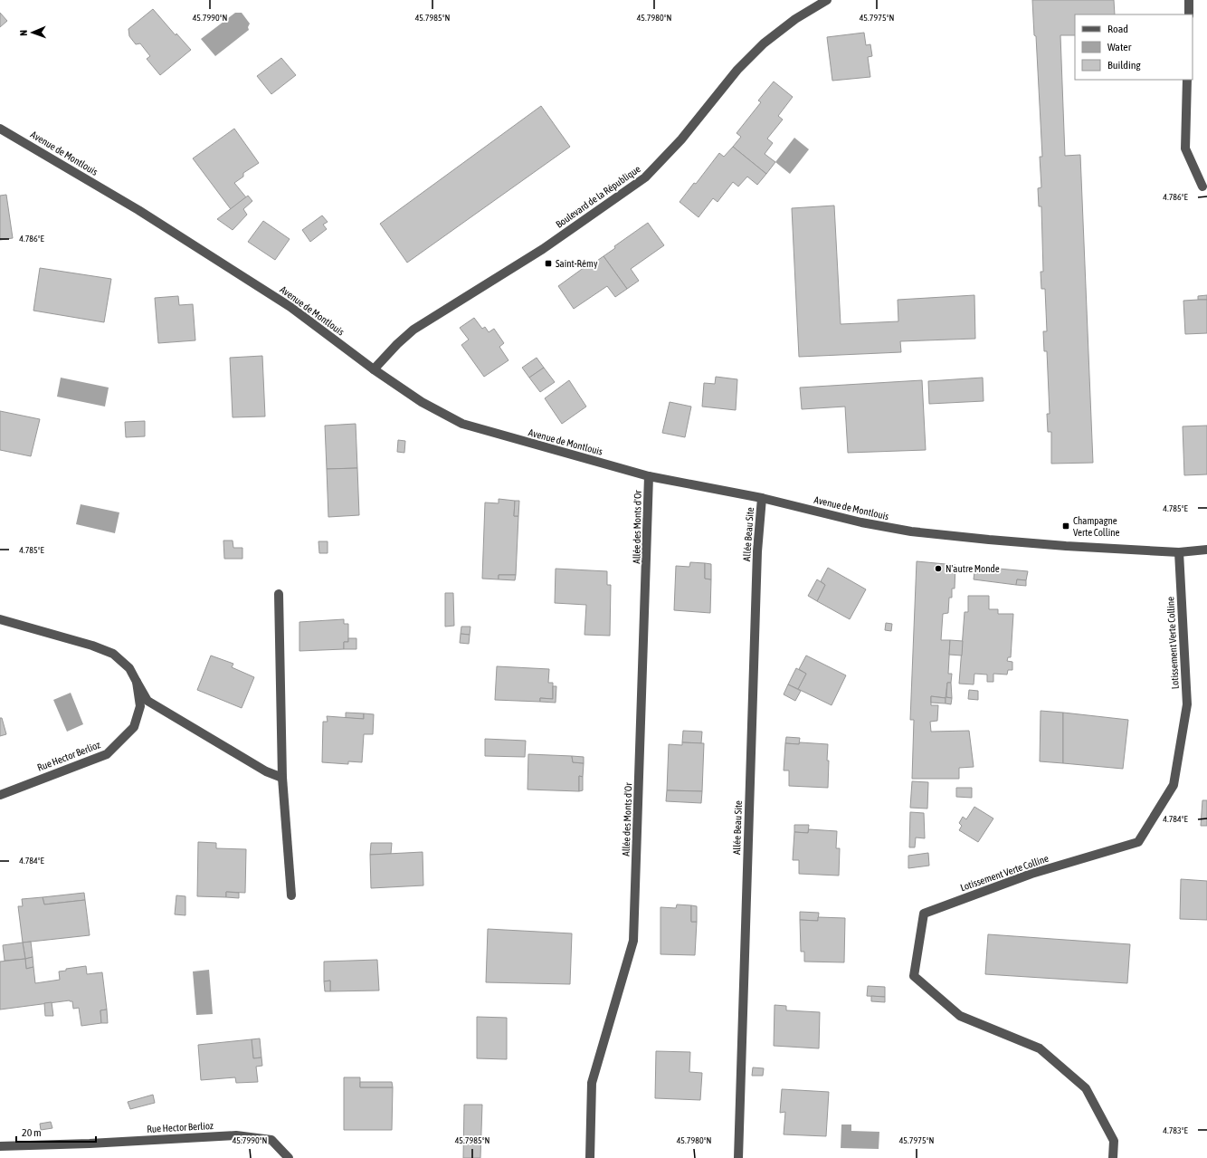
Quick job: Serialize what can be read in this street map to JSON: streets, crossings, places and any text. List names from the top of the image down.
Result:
{
  "streets": {
    "street": [
      "Avenue de Montlouis",
      "Boulevard de la République",
      "Allée des Monts d'Or",
      "Allée Beau Site",
      "Lotissement Verte Colline",
      "Rue Hector Berlioz"
    ]
  },
  "crossings": [
    ["Avenue de Montlouis", "Boulevard de la République"],
    ["Avenue de Montlouis", "Allée des Monts d'Or"],
    ["Avenue de Montlouis", "Allée Beau Site"],
    ["Avenue de Montlouis", "Lotissement Verte Colline"]
  ],
  "places": {
    "transit": ["Saint-Rémy", "Champagne Verte Colline"],
    "other": ["N'autre Monde"]
  },
  "legend": ["Road", "Water", "Building"],
  "scale_bar": "20 m",
  "north": "left",
  "coordinates": [
    "45.7990°N",
    "45.7985°N",
    "45.7980°N",
    "45.7975°N",
    "4.786°E",
    "4.785°E",
    "4.784°E",
    "4.783°E"
  ]
}
